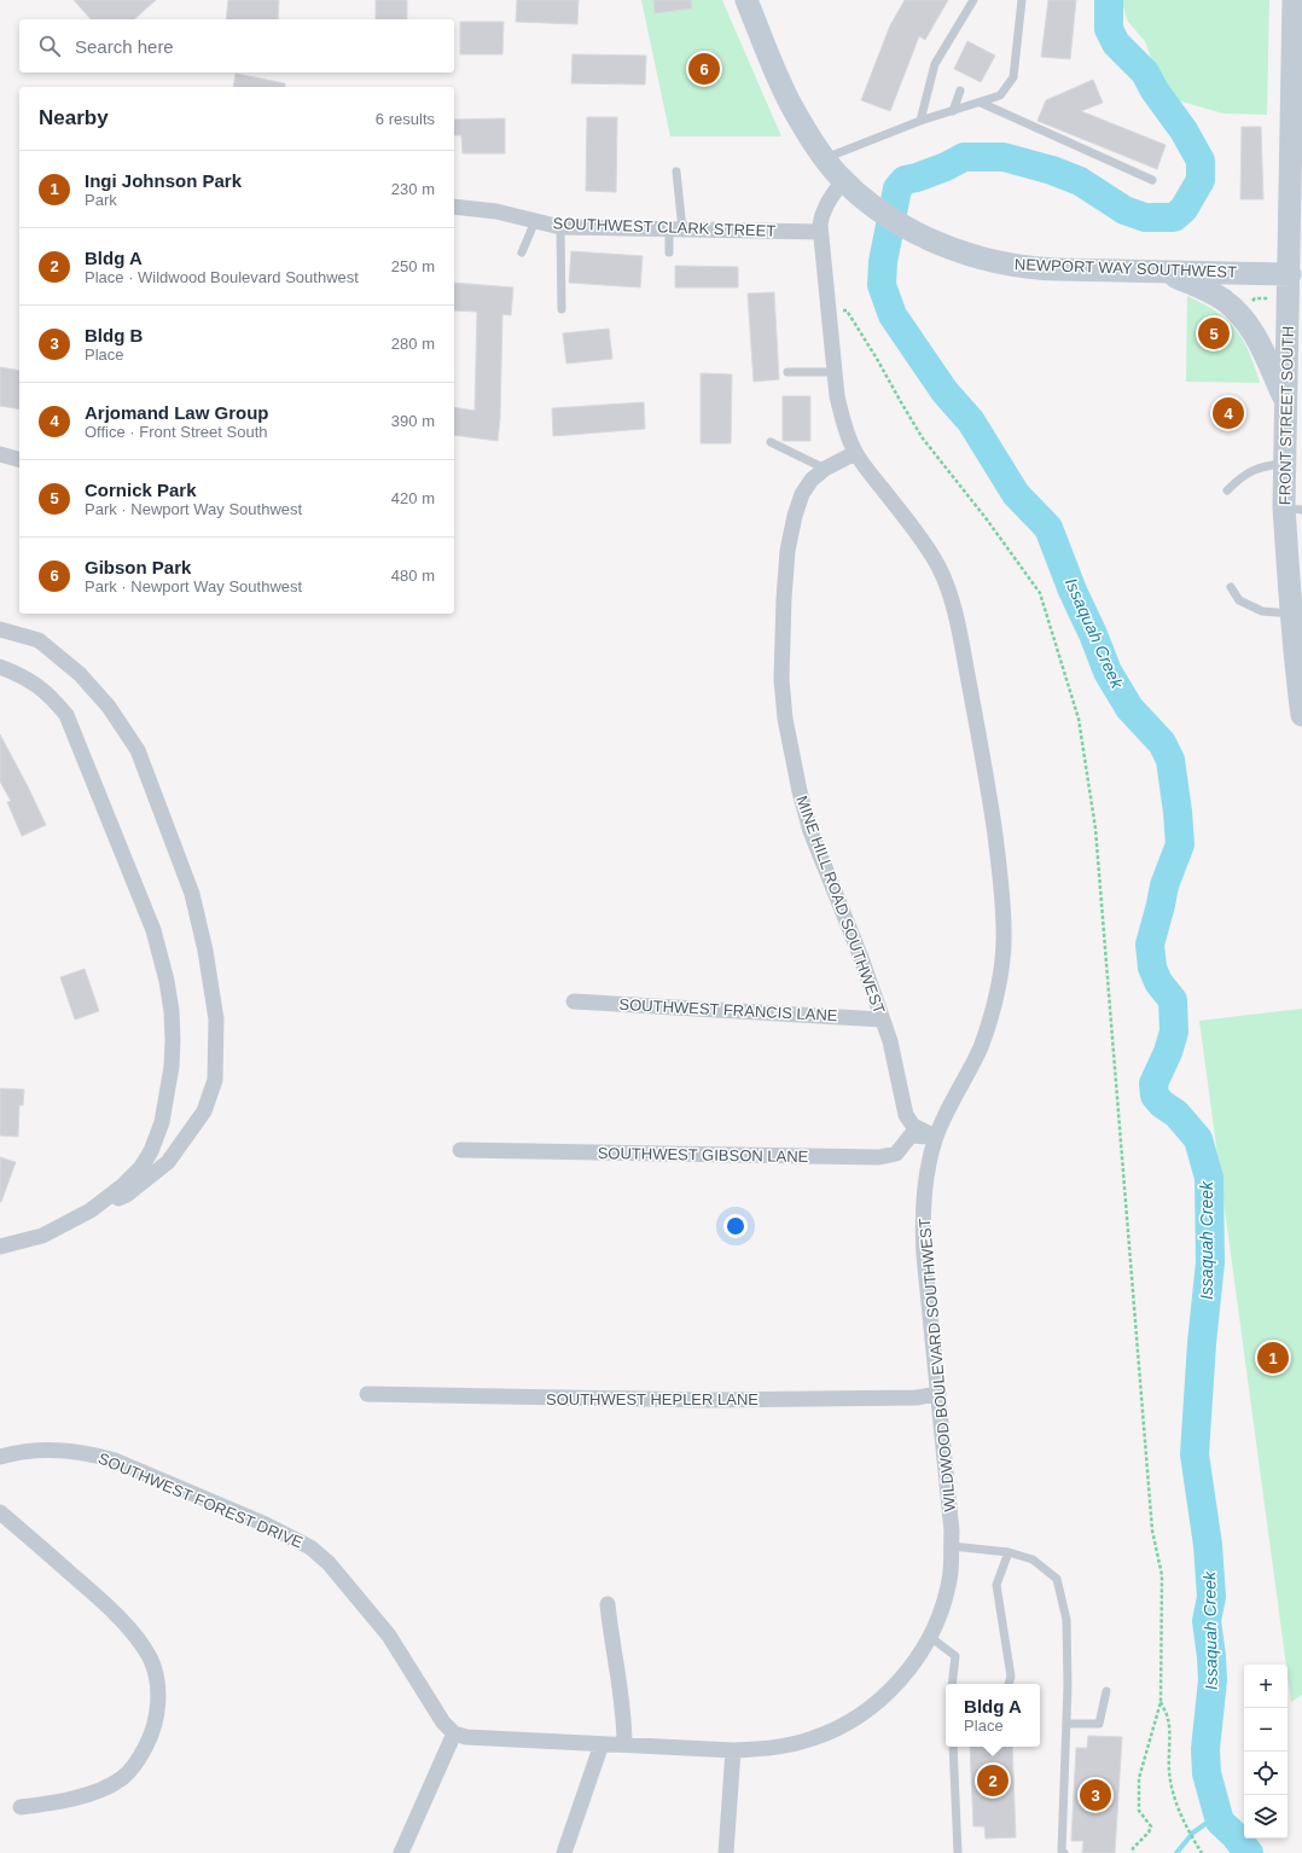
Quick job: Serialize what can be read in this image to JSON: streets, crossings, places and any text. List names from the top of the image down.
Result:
{
  "streets": {
    "main road": ["NEWPORT WAY SOUTHWEST", "FRONT STREET SOUTH"],
    "street": [
      "SOUTHWEST CLARK STREET",
      "MINE HILL ROAD SOUTHWEST",
      "SOUTHWEST FRANCIS LANE",
      "SOUTHWEST GIBSON LANE",
      "WILDWOOD BOULEVARD SOUTHWEST",
      "SOUTHWEST HEPLER LANE",
      "SOUTHWEST FOREST DRIVE"
    ]
  },
  "crossings": [
    ["SOUTHWEST CLARK STREET", "WILDWOOD BOULEVARD SOUTHWEST"],
    ["NEWPORT WAY SOUTHWEST", "FRONT STREET SOUTH"],
    ["NEWPORT WAY SOUTHWEST", "WILDWOOD BOULEVARD SOUTHWEST"],
    ["MINE HILL ROAD SOUTHWEST", "SOUTHWEST FRANCIS LANE"],
    ["MINE HILL ROAD SOUTHWEST", "SOUTHWEST GIBSON LANE"],
    ["MINE HILL ROAD SOUTHWEST", "WILDWOOD BOULEVARD SOUTHWEST"],
    ["SOUTHWEST GIBSON LANE", "WILDWOOD BOULEVARD SOUTHWEST"],
    ["WILDWOOD BOULEVARD SOUTHWEST", "SOUTHWEST HEPLER LANE"],
    ["WILDWOOD BOULEVARD SOUTHWEST", "SOUTHWEST FOREST DRIVE"]
  ],
  "water": ["Issaquah Creek"],
  "page": {
    "search": "Search here",
    "pins": [
      "6",
      "5",
      "4",
      "1",
      "2",
      "3"
    ],
    "heading": ["Nearby", "6 results"],
    "list": [
      {
        "mark": "1",
        "name": "Ingi Johnson Park",
        "note": "Park",
        "value": "230 m"
      },
      {
        "mark": "2",
        "name": "Bldg A",
        "note": "Place · Wildwood Boulevard Southwest",
        "value": "250 m"
      },
      {
        "mark": "3",
        "name": "Bldg B",
        "note": "Place",
        "value": "280 m"
      },
      {
        "mark": "4",
        "name": "Arjomand Law Group",
        "note": "Office · Front Street South",
        "value": "390 m"
      },
      {
        "mark": "5",
        "name": "Cornick Park",
        "note": "Park · Newport Way Southwest",
        "value": "420 m"
      },
      {
        "mark": "6",
        "name": "Gibson Park",
        "note": "Park · Newport Way Southwest",
        "value": "480 m"
      }
    ],
    "map_buttons": ["+", "−"],
    "popup": ["Bldg A", "Place"]
  }
}
